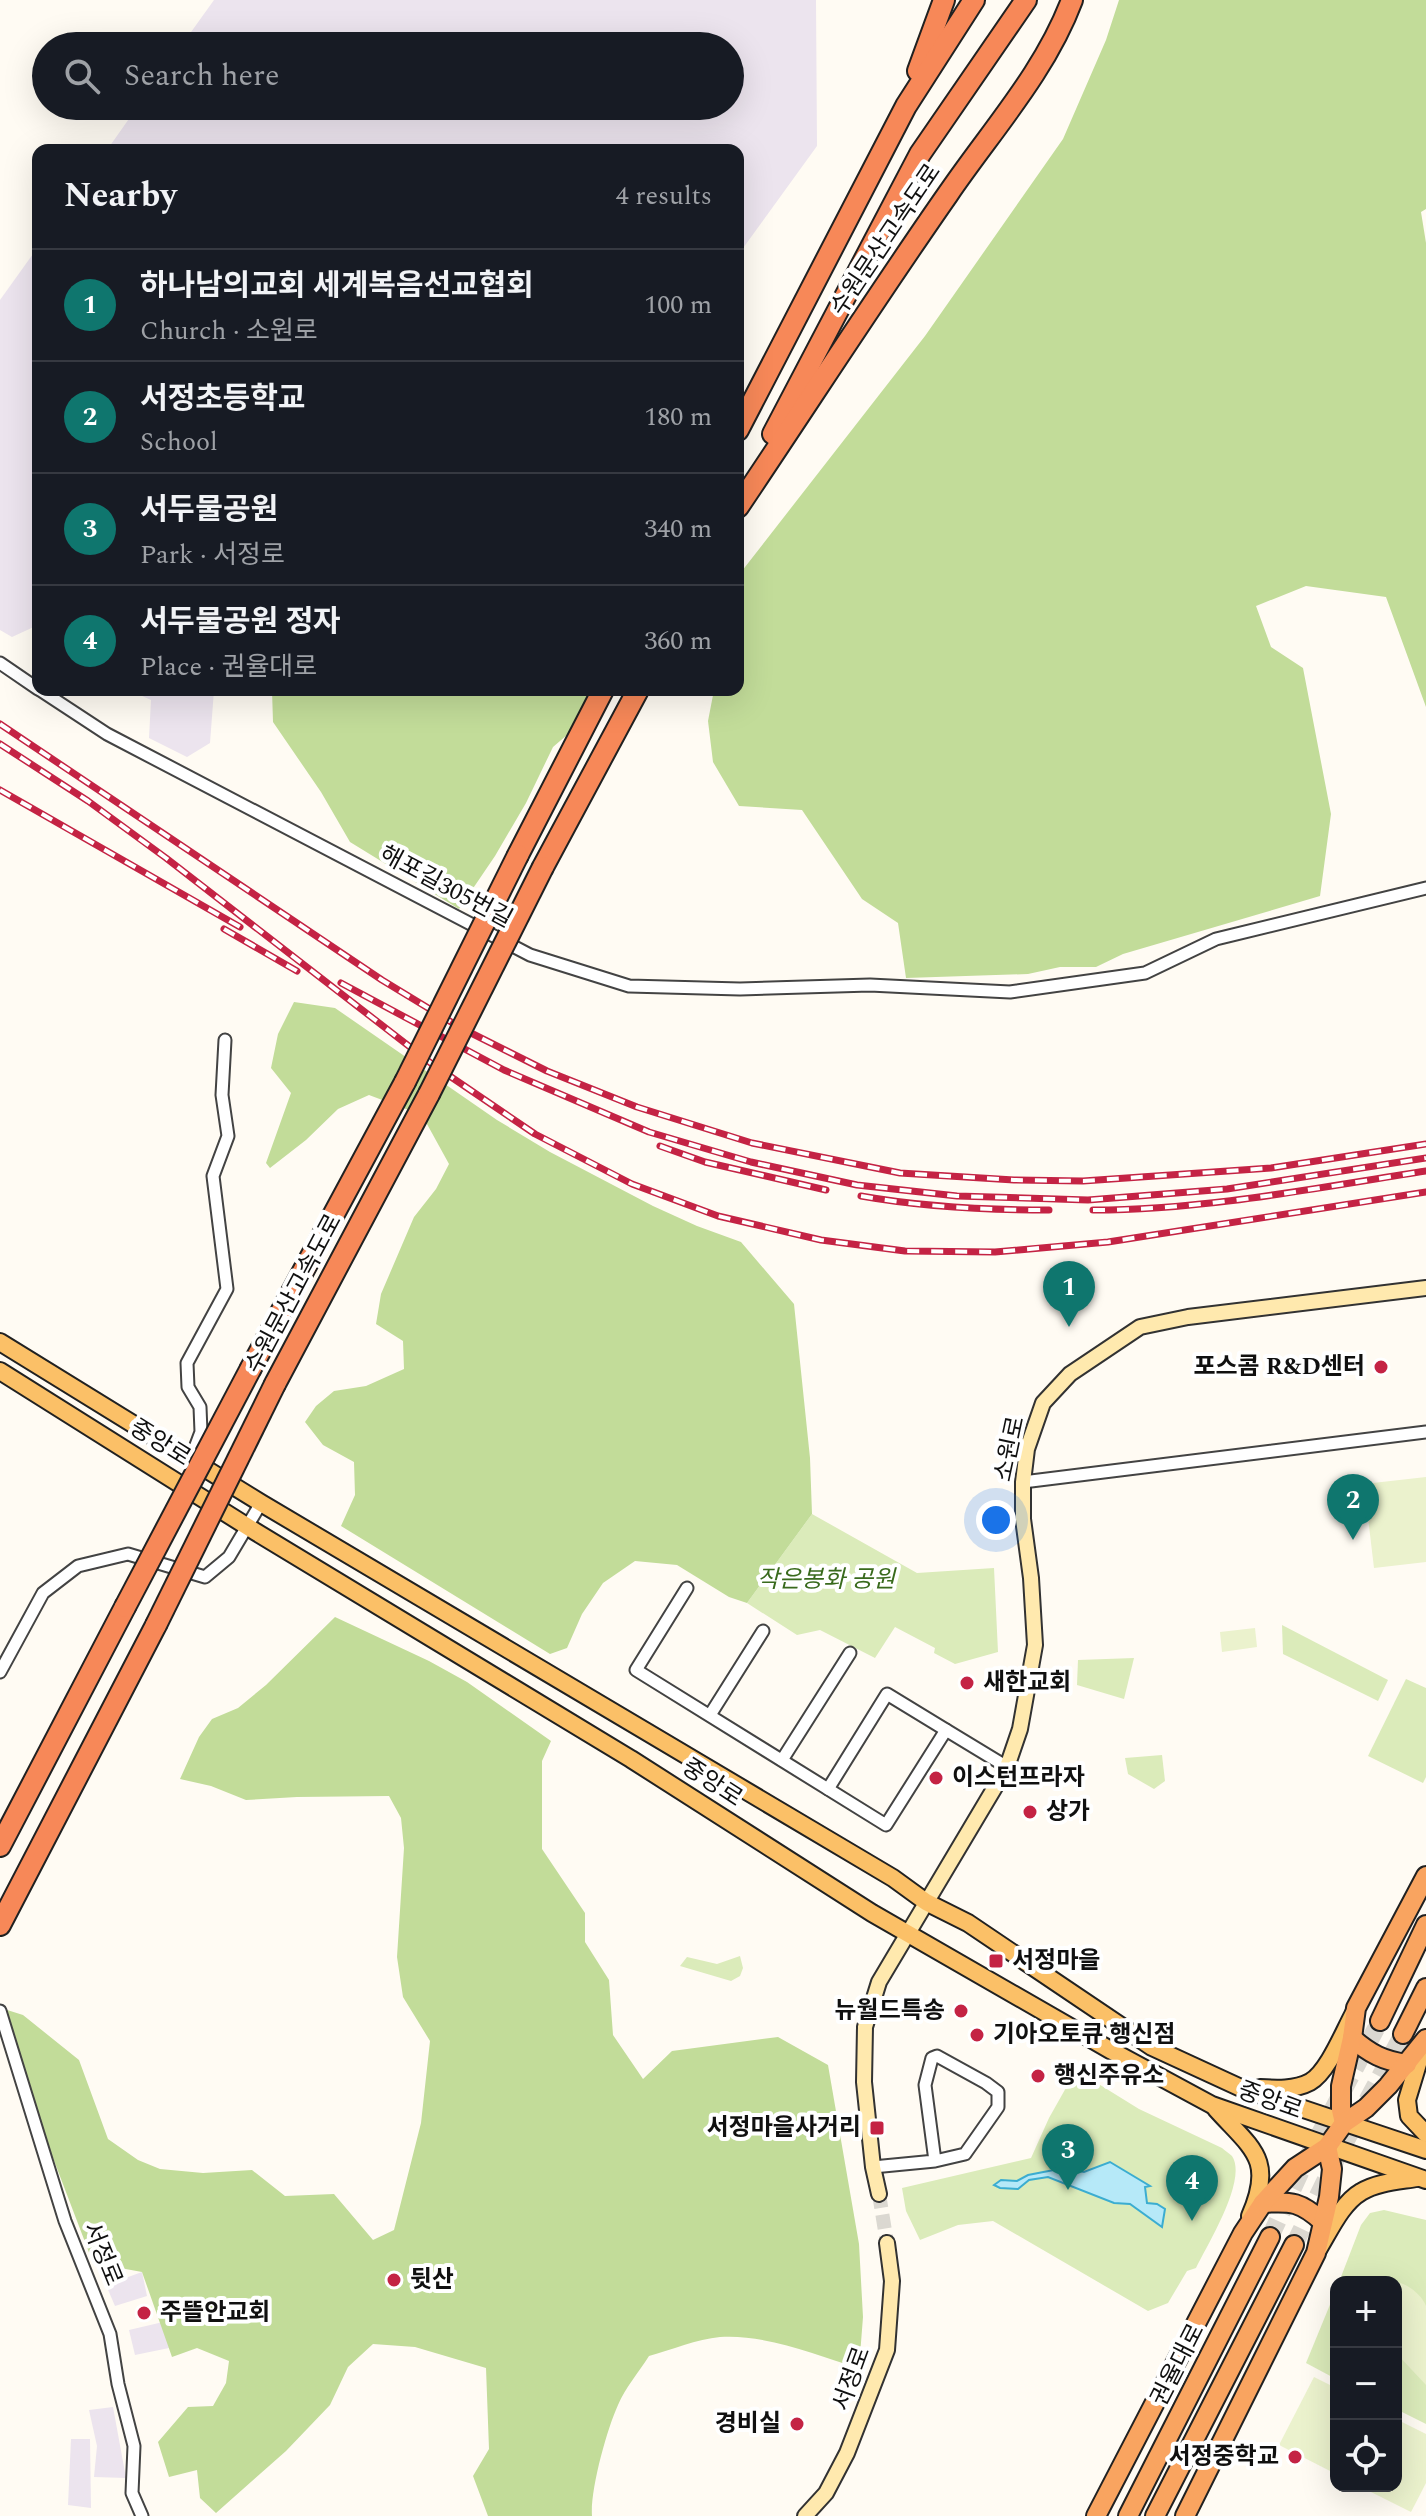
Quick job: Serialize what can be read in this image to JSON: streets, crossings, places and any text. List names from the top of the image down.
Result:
{
  "streets": {
    "highway": ["수원문산고속도로", "권율대로"],
    "main road": ["중앙로", "소원로", "서정로"],
    "street": ["해포길305번길"]
  },
  "crossings": [
    ["중앙로", "소원로"]
  ],
  "parks": ["작은봉화 공원"],
  "places": {
    "other": [
      "포스콤 R&D센터",
      "새한교회",
      "이스턴프라자",
      "상가",
      "뉴월드특송",
      "기아오토큐 행신점",
      "행신주유소",
      "뒷산",
      "주뜰안교회",
      "경비실",
      "서정중학교"
    ],
    "transit": ["서정마을", "서정마을사거리"]
  },
  "page": {
    "search": "Search here",
    "heading": ["Nearby", "4 results"],
    "list": [
      {
        "mark": "1",
        "name": "하나남의교회 세계복음선교협회",
        "note": "Church · 소원로",
        "value": "100 m"
      },
      {
        "mark": "2",
        "name": "서정초등학교",
        "note": "School",
        "value": "180 m"
      },
      {
        "mark": "3",
        "name": "서두물공원",
        "note": "Park · 서정로",
        "value": "340 m"
      },
      {
        "mark": "4",
        "name": "서두물공원 정자",
        "note": "Place · 권율대로",
        "value": "360 m"
      }
    ],
    "pins": [
      "1",
      "2",
      "3",
      "4"
    ],
    "map_buttons": ["+", "−"]
  }
}
